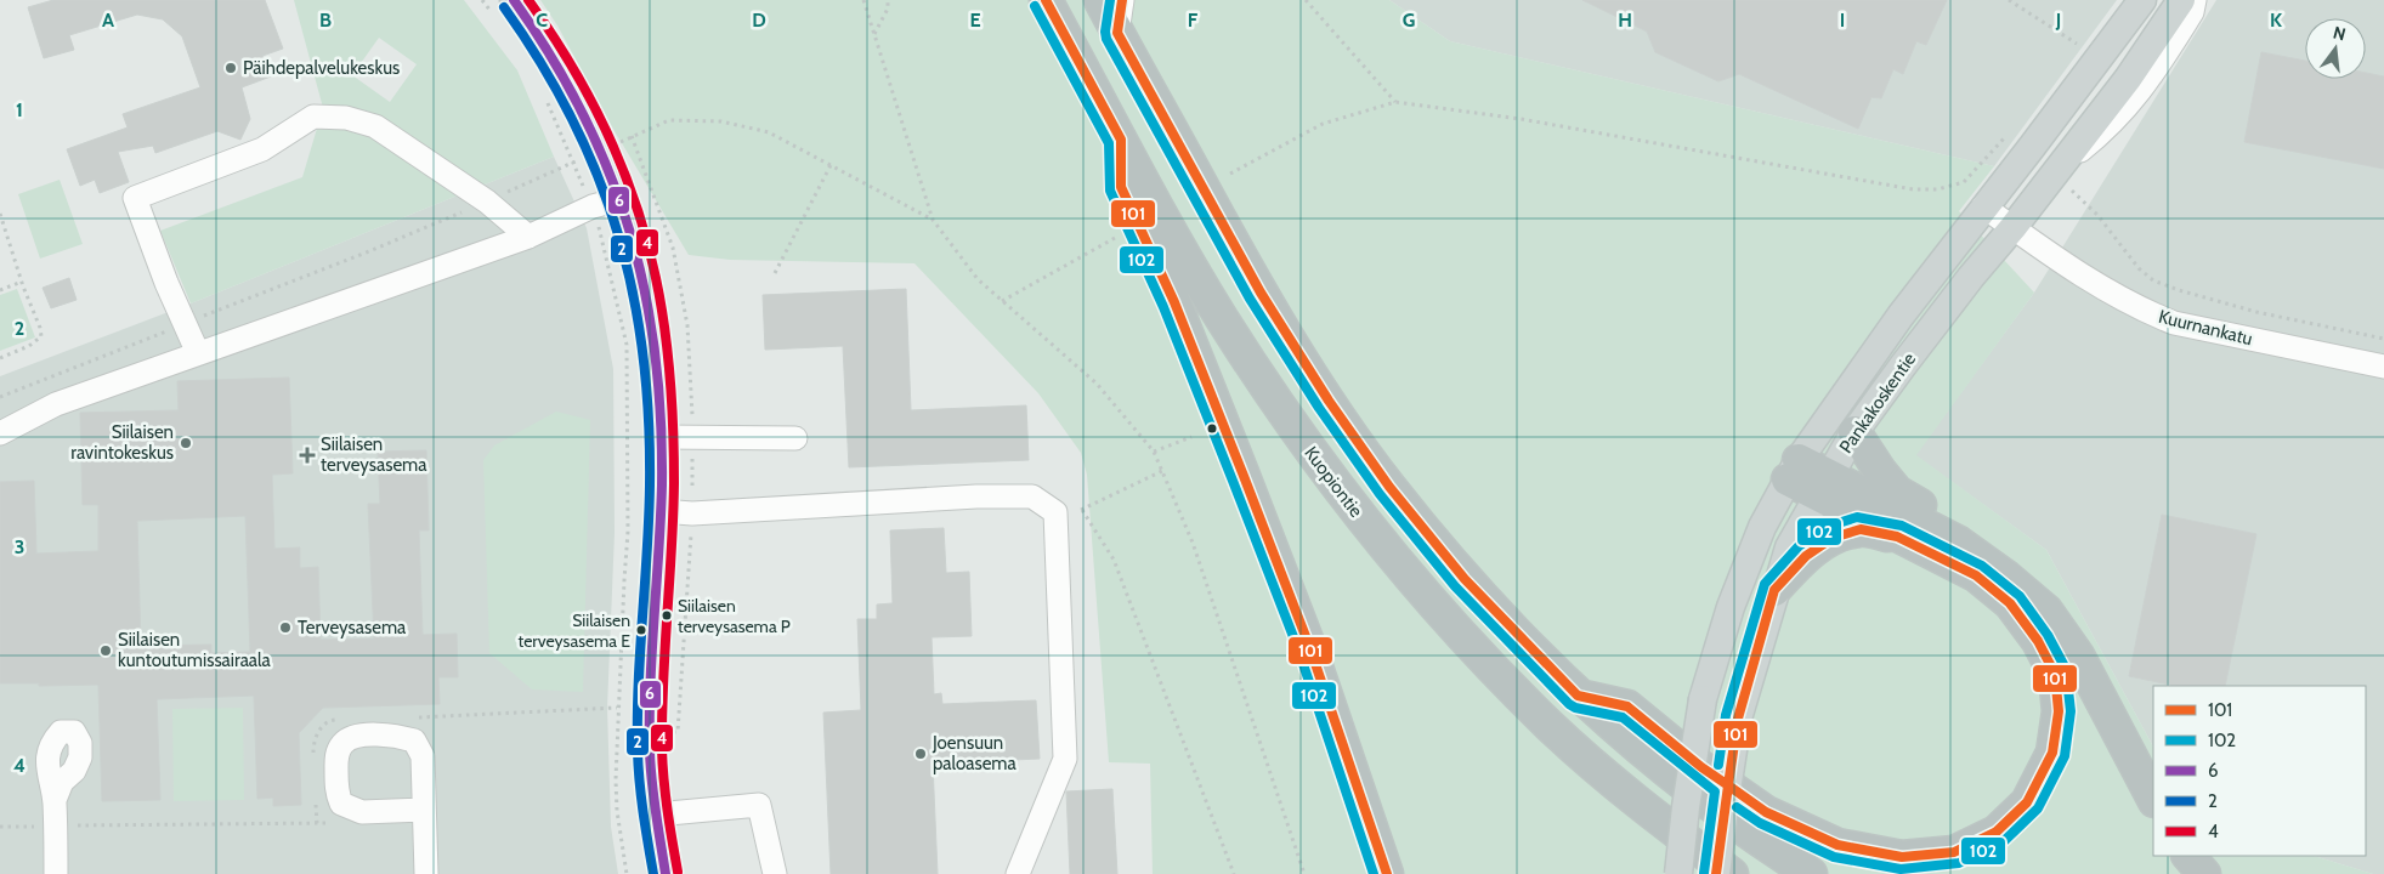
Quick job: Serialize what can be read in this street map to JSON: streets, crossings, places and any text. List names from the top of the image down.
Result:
{
  "streets": {
    "highway": ["Kuopiontie"],
    "main road": ["Pankakoskentie"],
    "street": ["Kuurnankatu"]
  },
  "crossings": [
    ["Kuurnankatu", "Pankakoskentie"]
  ],
  "places": {
    "other": [
      "Päihdepalvelukeskus",
      "Siilaisen ravintokeskus",
      "Siilaisen terveysasema P",
      "Terveysasema",
      "Siilaisen terveysasema E",
      "Siilaisen kuntoutumissairaala",
      "Joensuun paloasema"
    ],
    "health": ["Siilaisen terveysasema"]
  },
  "lines": [
    "transit line 101",
    "transit line 102",
    "transit line 6",
    "transit line 4",
    "transit line 2"
  ],
  "legend": [
    "101",
    "102",
    "6",
    "2",
    "4"
  ],
  "north": "top",
  "grid": {
    "columns": [
      "A",
      "B",
      "C",
      "D",
      "E",
      "F",
      "G",
      "H",
      "I",
      "J",
      "K"
    ],
    "rows": [
      "1",
      "2",
      "3",
      "4"
    ]
  }
}
